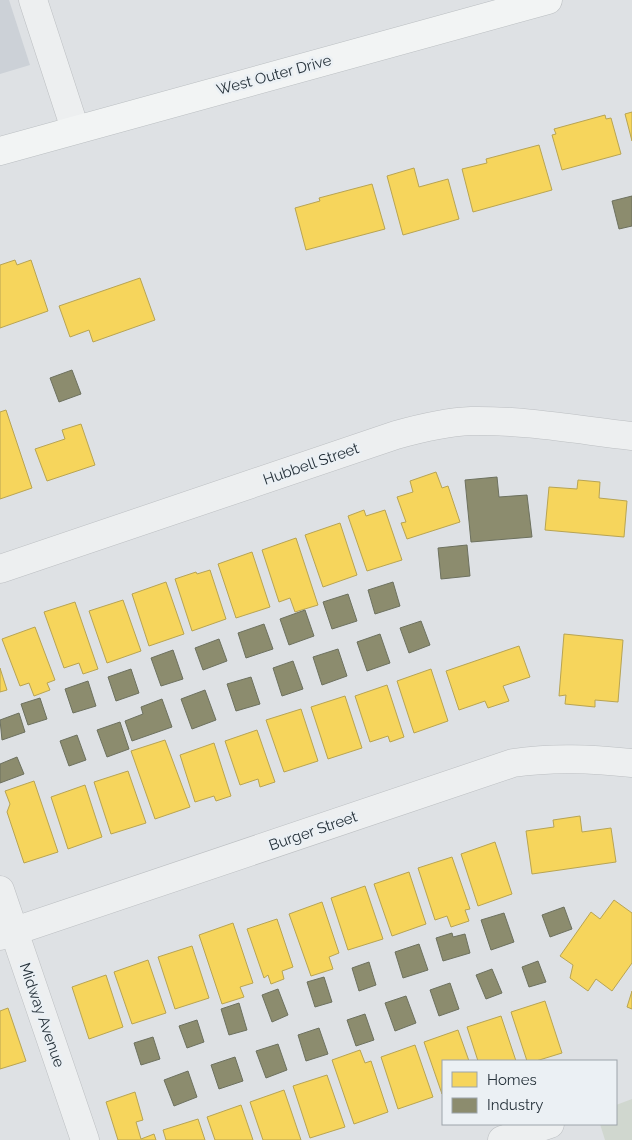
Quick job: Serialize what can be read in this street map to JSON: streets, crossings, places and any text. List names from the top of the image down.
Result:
{
  "streets": {
    "main road": ["West Outer Drive"],
    "street": ["Hubbell Street", "Burger Street", "Midway Avenue"]
  },
  "crossings": [
    ["Burger Street", "Midway Avenue"]
  ],
  "legend": ["Homes", "Industry"]
}
